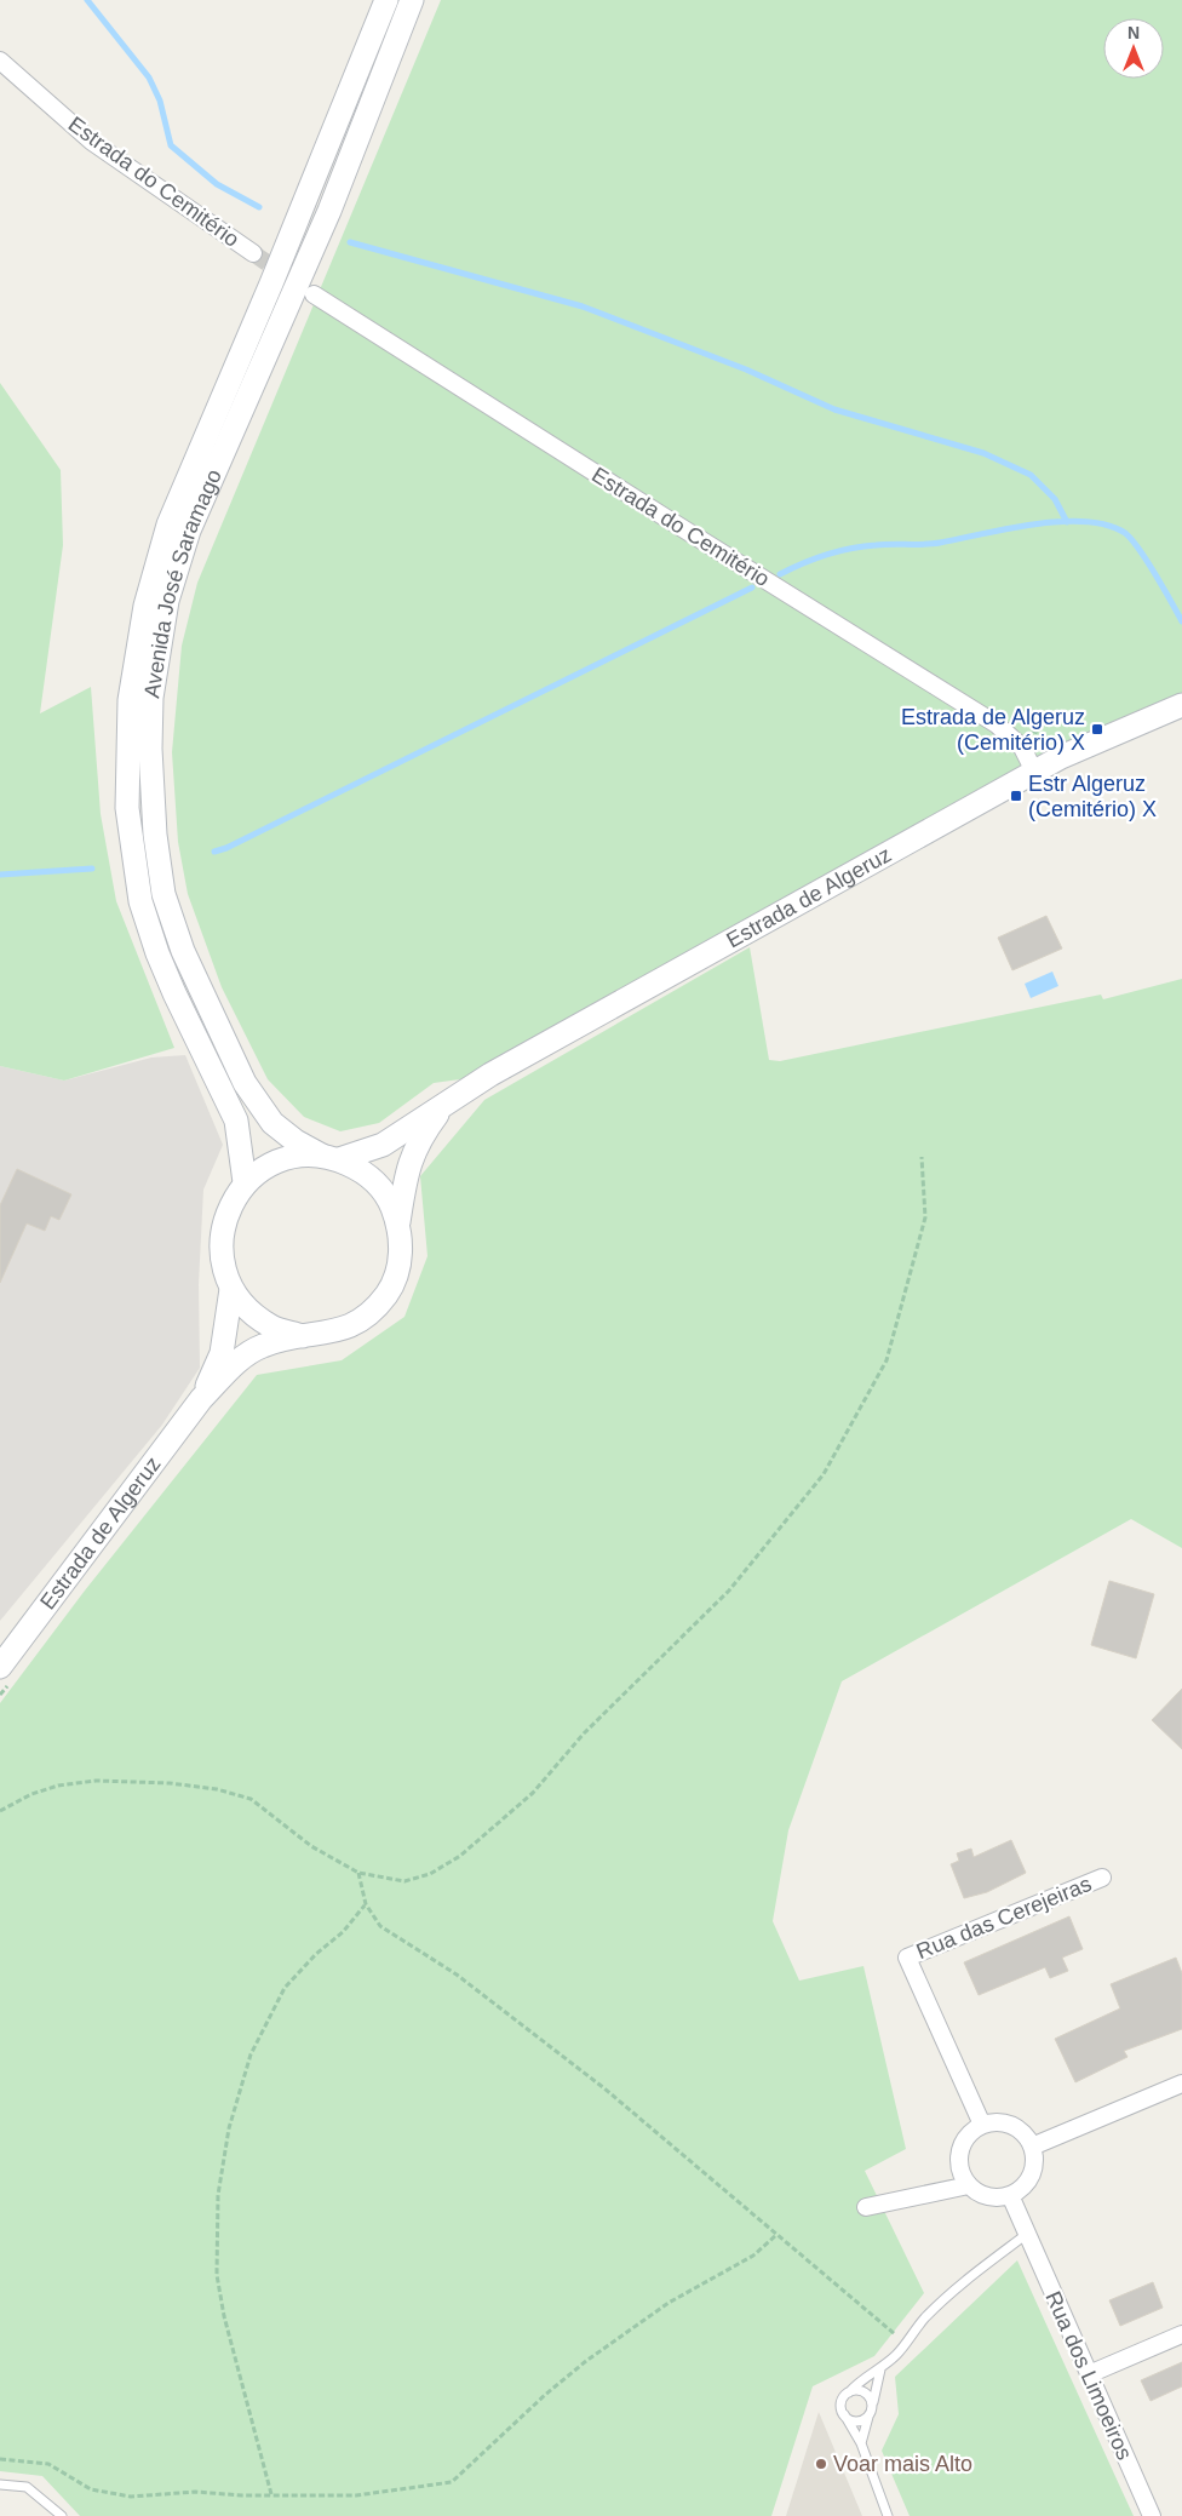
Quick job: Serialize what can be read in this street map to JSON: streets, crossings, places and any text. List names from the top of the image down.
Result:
{
  "streets": {
    "main road": ["Avenida José Saramago", "Estrada de Algeruz"],
    "street": ["Estrada do Cemitério", "Rua das Cerejeiras", "Rua dos Limoeiros"]
  },
  "crossings": [
    ["Estrada do Cemitério", "Estrada de Algeruz"],
    ["Avenida José Saramago", "Estrada de Algeruz"],
    ["Rua das Cerejeiras", "Rua dos Limoeiros"]
  ],
  "places": {
    "transit": ["Estrada de Algeruz (Cemitério) X", "Estr Algeruz (Cemitério) X"],
    "other": ["Voar mais Alto"]
  },
  "north": "top"
}
